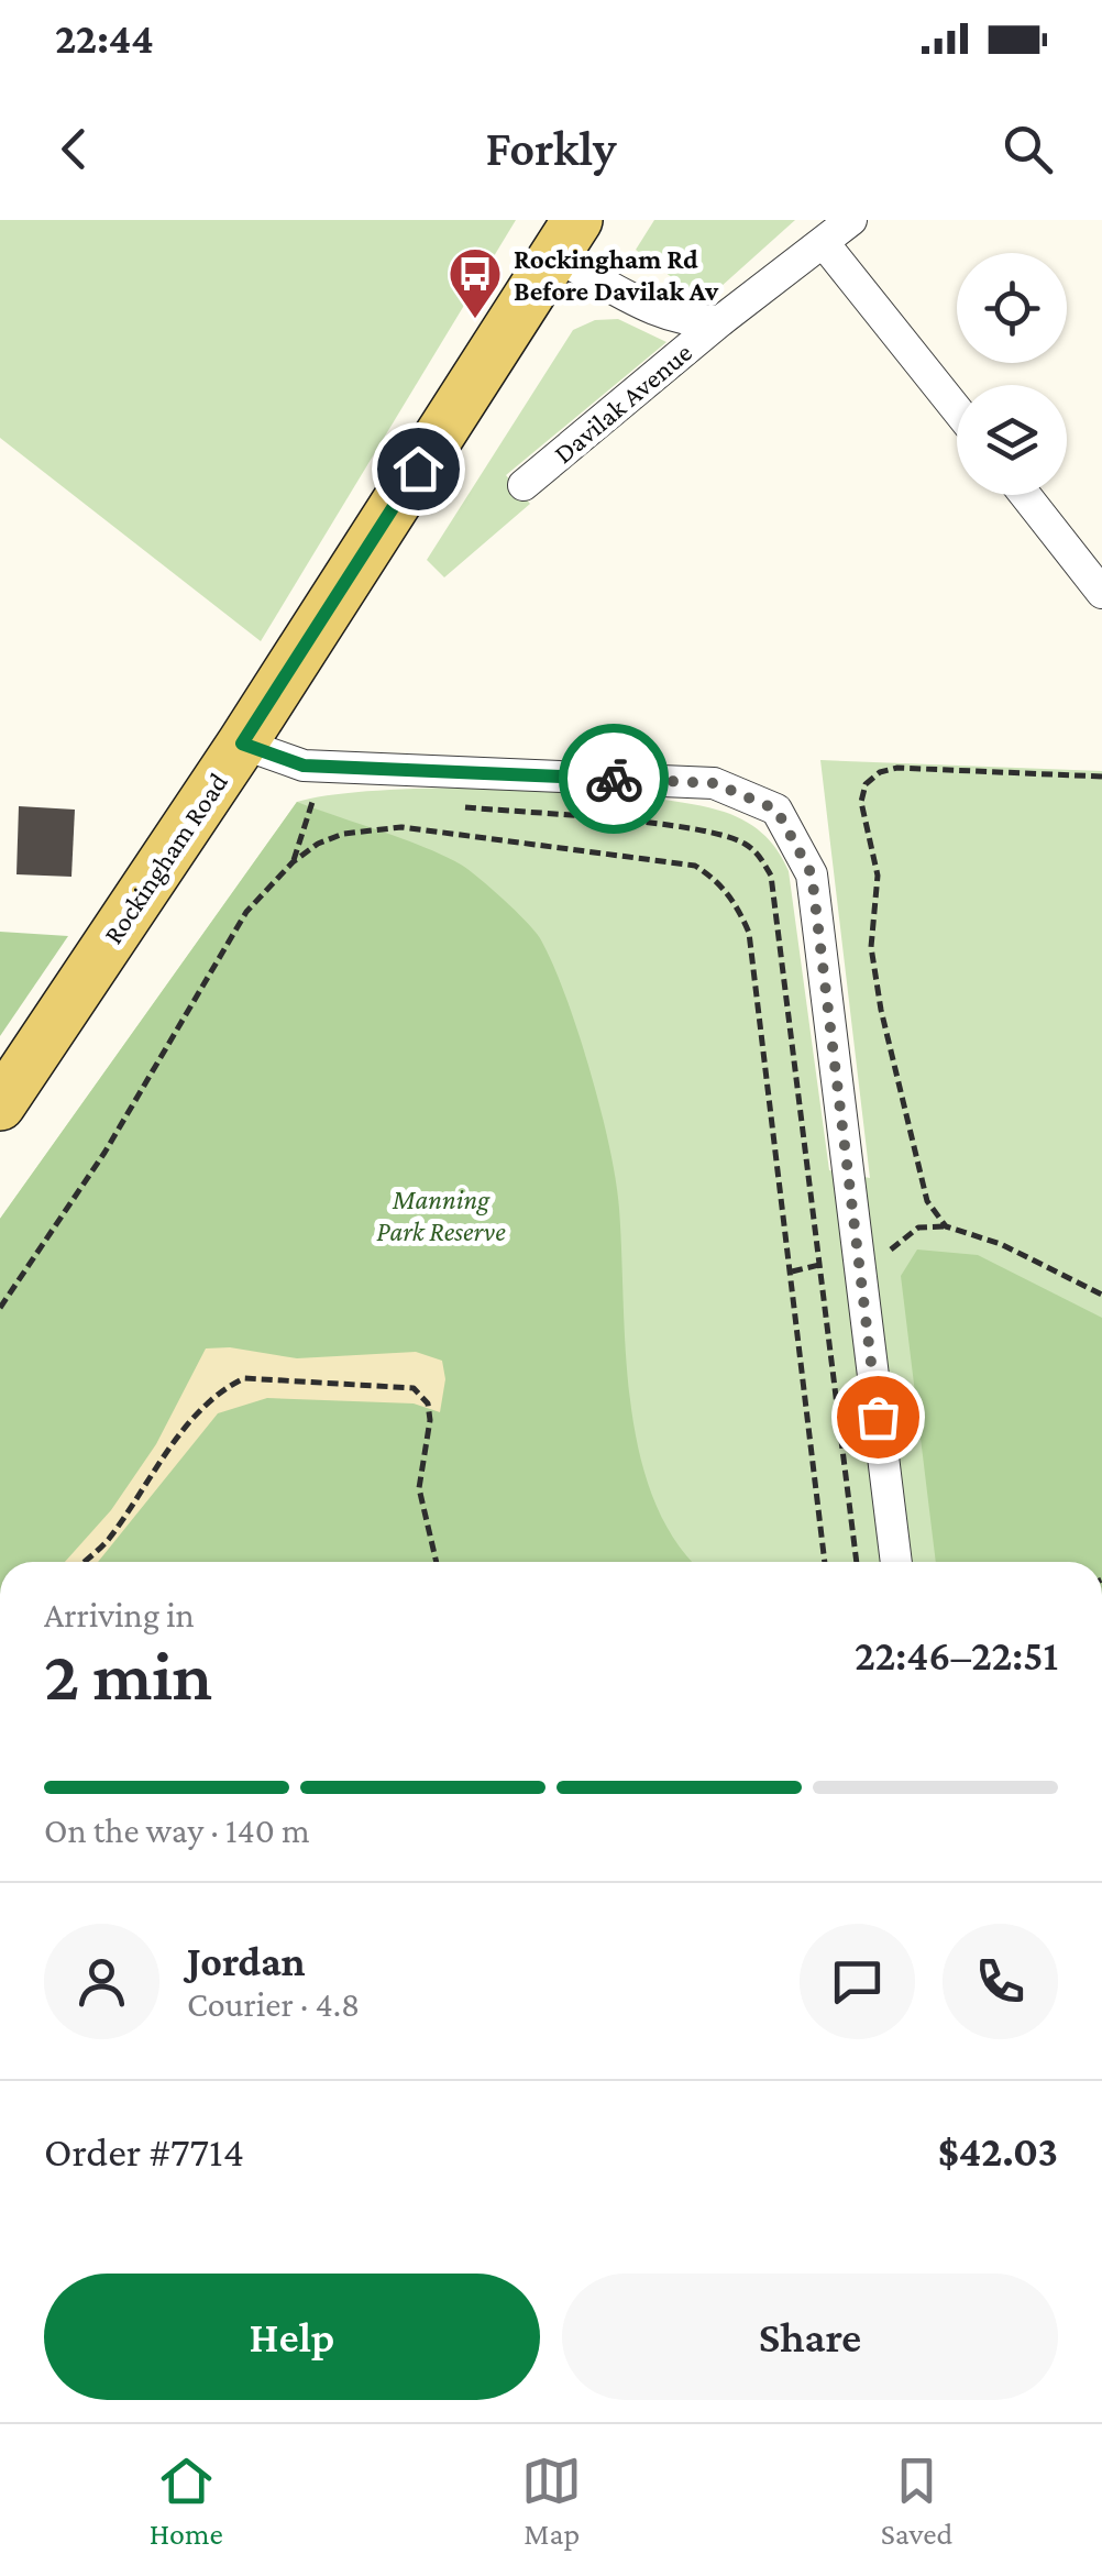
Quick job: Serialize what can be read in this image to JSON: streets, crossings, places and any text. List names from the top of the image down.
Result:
{
  "streets": {
    "main road": ["Rockingham Road"],
    "street": ["Davilak Avenue"]
  },
  "crossings": [
    ["Davilak Avenue", "Rockingham Road"]
  ],
  "parks": ["Manning Park Reserve"],
  "places": {
    "bus stop": ["Rockingham Rd Before Davilak Av"]
  },
  "page": {
    "status": "22:44",
    "header": "Forkly",
    "heading": ["2 min", "Arriving in", "22:46–22:51"],
    "panel": [
      "Jordan",
      "Courier · 4.8",
      "Order #7714",
      "$42.03"
    ],
    "bar": "On the way · 140 m",
    "buttons": ["Help", "Share"],
    "tabs": ["Home", "Map", "Saved"]
  }
}
